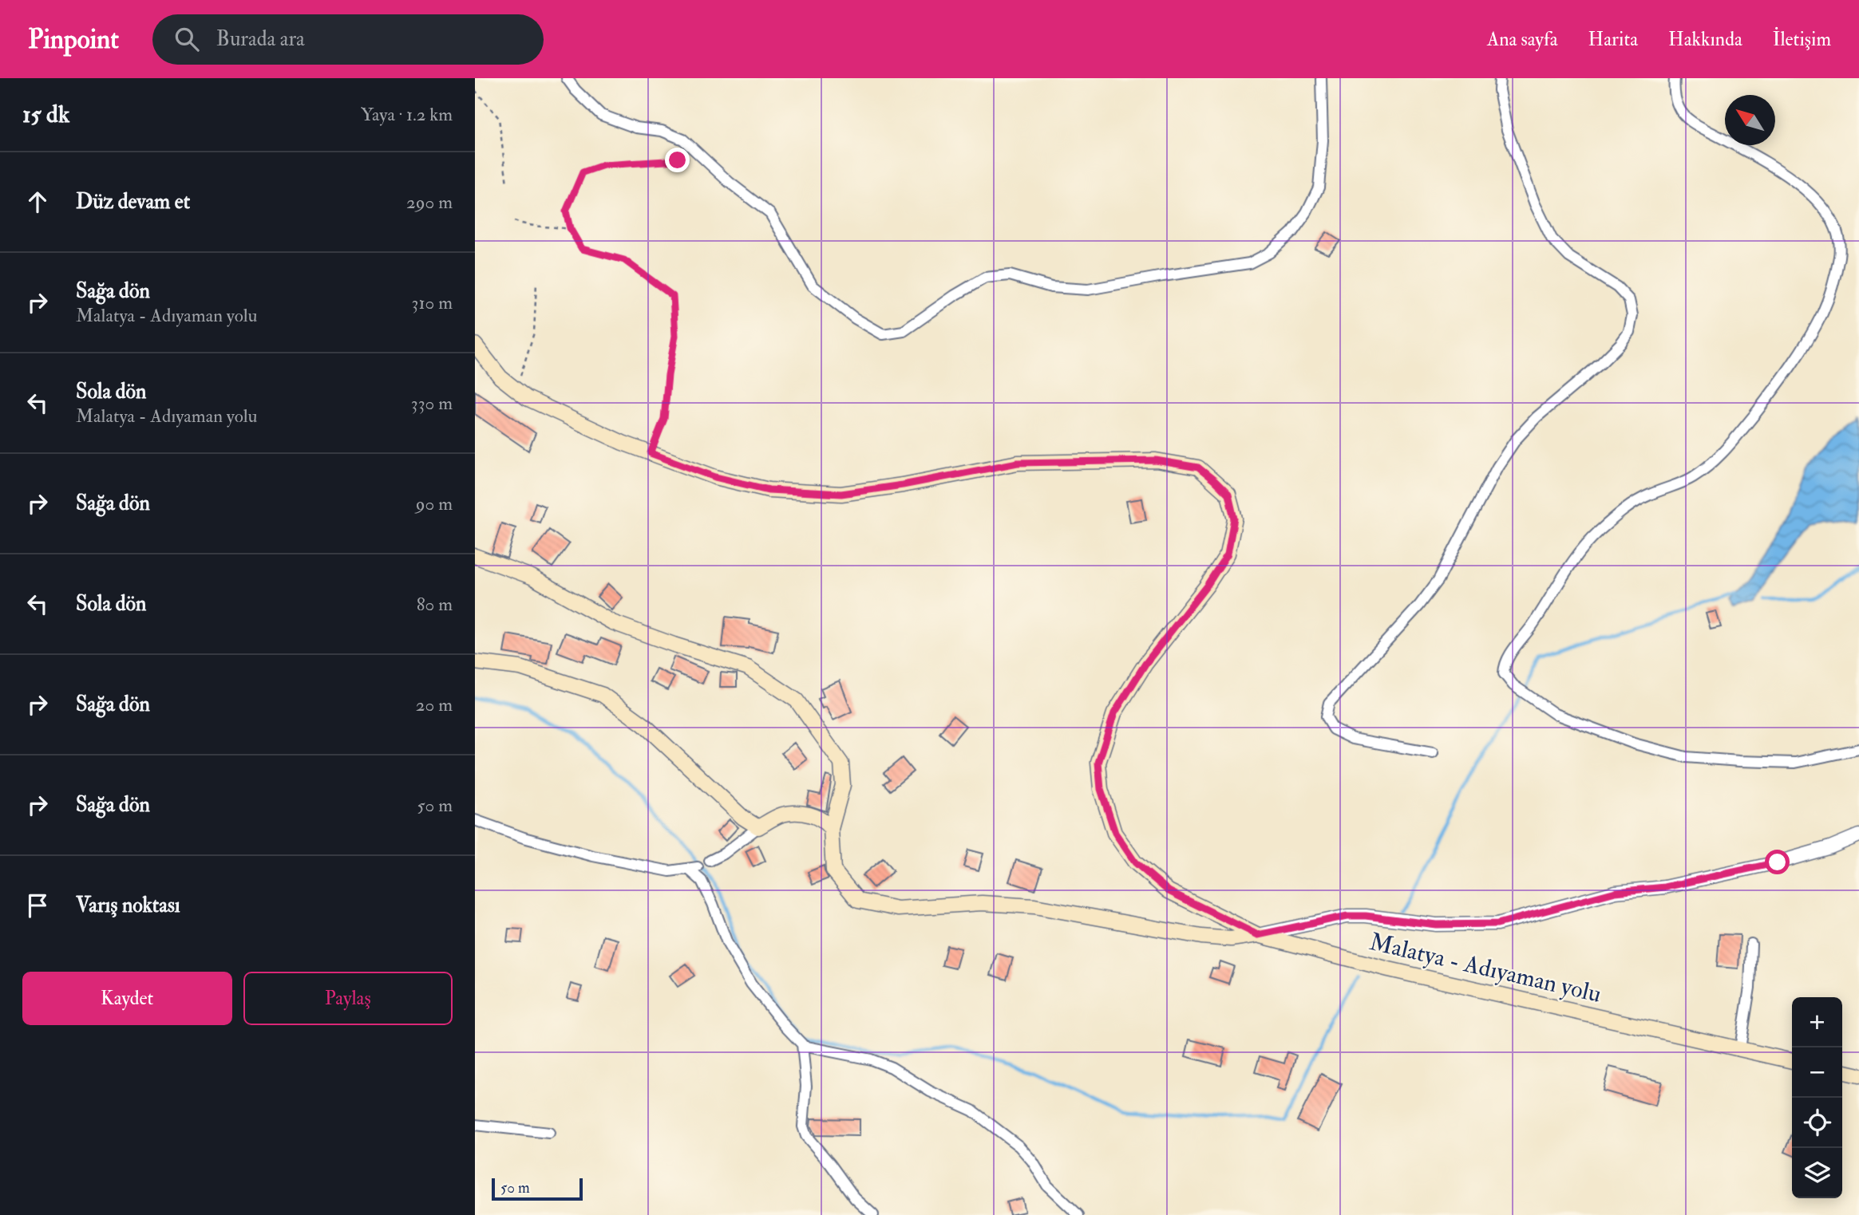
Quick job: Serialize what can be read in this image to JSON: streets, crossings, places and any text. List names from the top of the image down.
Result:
{
  "streets": {
    "main road": ["Malatya - Adıyaman yolu"]
  },
  "scale_bar": "50 m",
  "north": "top left",
  "page": {
    "header": "Pinpoint",
    "search": "Burada ara",
    "nav": [
      "Ana sayfa",
      "Harita",
      "Hakkında",
      "İletişim"
    ],
    "heading": ["15 dk", "Yaya · 1.2 km"],
    "list": [
      ["Düz devam et", "290 m"],
      ["Sağa dön", "Malatya - Adıyaman yolu", "310 m"],
      ["Sola dön", "Malatya - Adıyaman yolu", "330 m"],
      ["Sağa dön", "90 m"],
      ["Sola dön", "80 m"],
      ["Sağa dön", "20 m"],
      ["Sağa dön", "50 m"],
      "Varış noktası"
    ],
    "buttons": ["Kaydet", "Paylaş"],
    "map_buttons": ["+", "−"],
    "scale": "50 m"
  }
}
